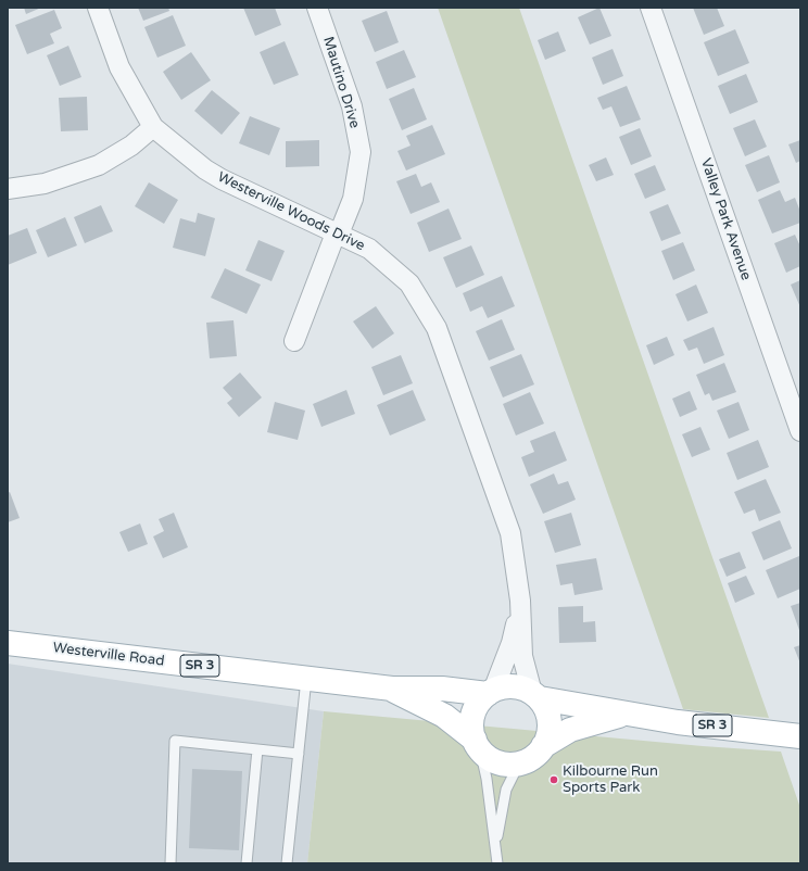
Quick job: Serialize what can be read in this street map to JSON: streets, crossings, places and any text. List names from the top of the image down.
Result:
{
  "streets": {
    "main road": ["Westerville Road", "SR 3"],
    "street": ["Mautino Drive", "Westerville Woods Drive", "Valley Park Avenue"]
  },
  "crossings": [
    ["Mautino Drive", "Westerville Woods Drive"],
    ["Westerville Woods Drive", "Westerville Road"]
  ],
  "places": ["Kilbourne Run Sports Park"]
}
